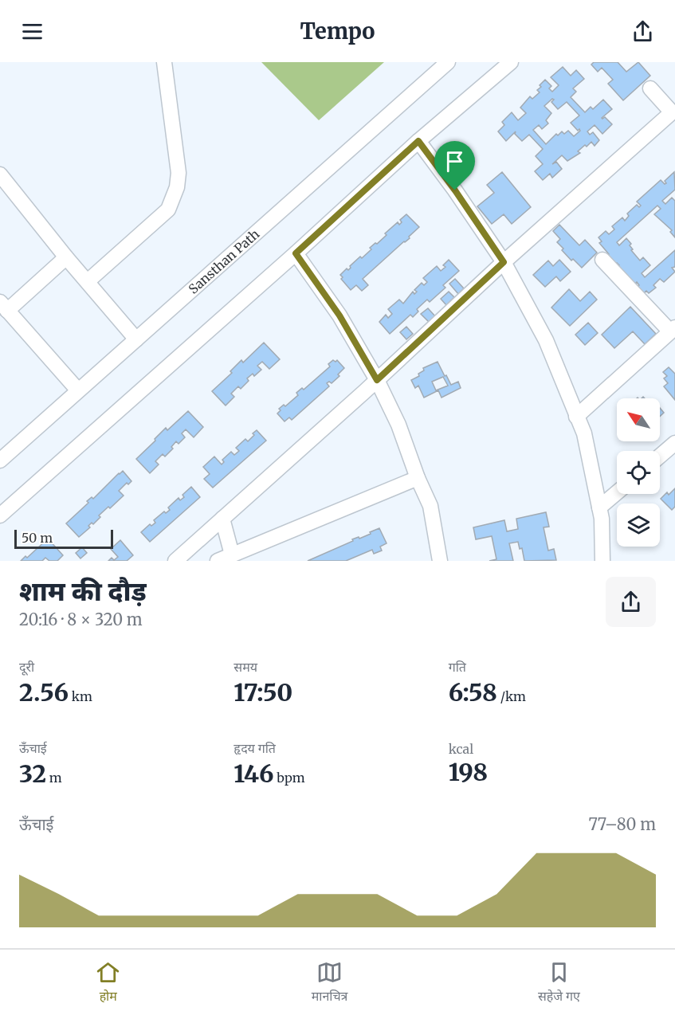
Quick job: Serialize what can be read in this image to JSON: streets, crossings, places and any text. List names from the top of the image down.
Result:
{
  "streets": {
    "street": ["Sansthan Path"]
  },
  "scale_bar": "50 m",
  "north": "top left",
  "page": {
    "header": "Tempo",
    "scale": "50 m",
    "heading": ["शाम की दौड़", "20:16 · 8 × 320 m"],
    "stats": [
      ["दूरी", "2.56 km"],
      ["समय", "17:50"],
      ["गति", "6:58 /km"],
      ["ऊँचाई", "32 m"],
      ["हृदय गति", "146 bpm"],
      ["kcal", "198"]
    ],
    "chart": ["ऊँचाई", "77–80 m"],
    "tabs": ["होम", "मानचित्र", "सहेजे गए"]
  }
}
